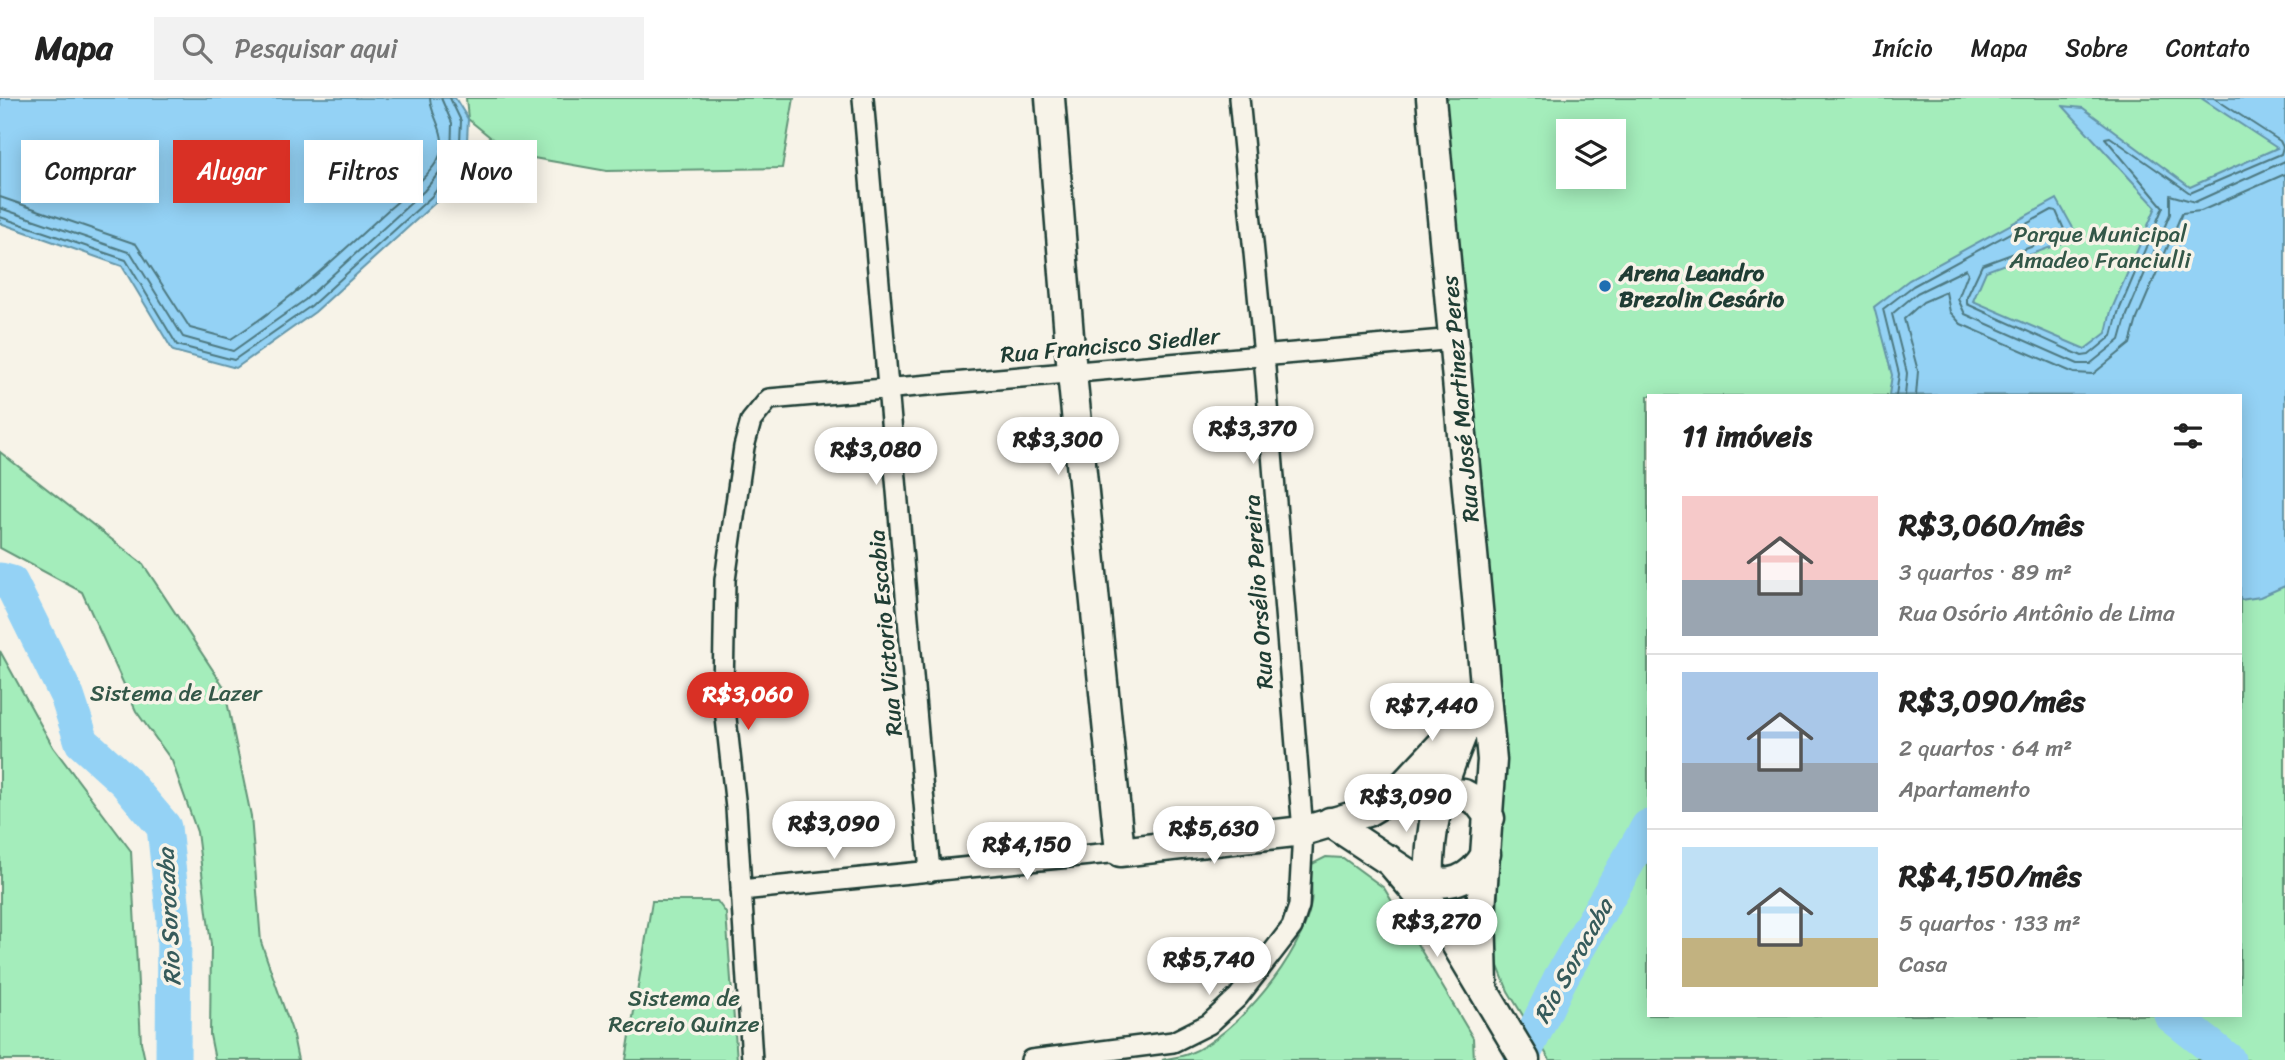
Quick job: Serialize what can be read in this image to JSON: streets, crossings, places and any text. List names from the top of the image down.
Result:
{
  "streets": {
    "main road": ["Rua José Martinez Peres"],
    "street": ["Rua Francisco Siedler", "Rua Orsélio Pereira", "Rua Victorio Escabia"]
  },
  "crossings": [
    ["Rua Francisco Siedler", "Rua José Martinez Peres"],
    ["Rua Francisco Siedler", "Rua Orsélio Pereira"],
    ["Rua Francisco Siedler", "Rua Victorio Escabia"]
  ],
  "water": ["Rio Sorocaba"],
  "parks": ["Parque Municipal Amadeo Franciulli", "Sistema de Lazer", "Sistema de Recreio Quinze"],
  "places": ["Arena Leandro Brezolin Cesário"],
  "page": {
    "header": "Mapa",
    "search": "Pesquisar aqui",
    "nav": [
      "Início",
      "Mapa",
      "Sobre",
      "Contato"
    ],
    "chip": [
      "Comprar",
      "Alugar",
      "Filtros",
      "Novo"
    ],
    "heading": "11 imóveis",
    "price": [
      "R$3,370",
      "R$3,300",
      "R$3,080",
      "R$3,060",
      "R$7,440",
      "R$3,090",
      "R$3,090",
      "R$5,630",
      "R$4,150",
      "R$3,270",
      "R$5,740"
    ],
    "list": [
      {
        "name": "R$3,060/mês",
        "note": "3 quartos · 89 m² · Rua Osório Antônio de Lima"
      },
      {
        "name": "R$3,090/mês",
        "note": "2 quartos · 64 m² · Apartamento"
      },
      {
        "name": "R$4,150/mês",
        "note": "5 quartos · 133 m² · Casa"
      }
    ]
  }
}
